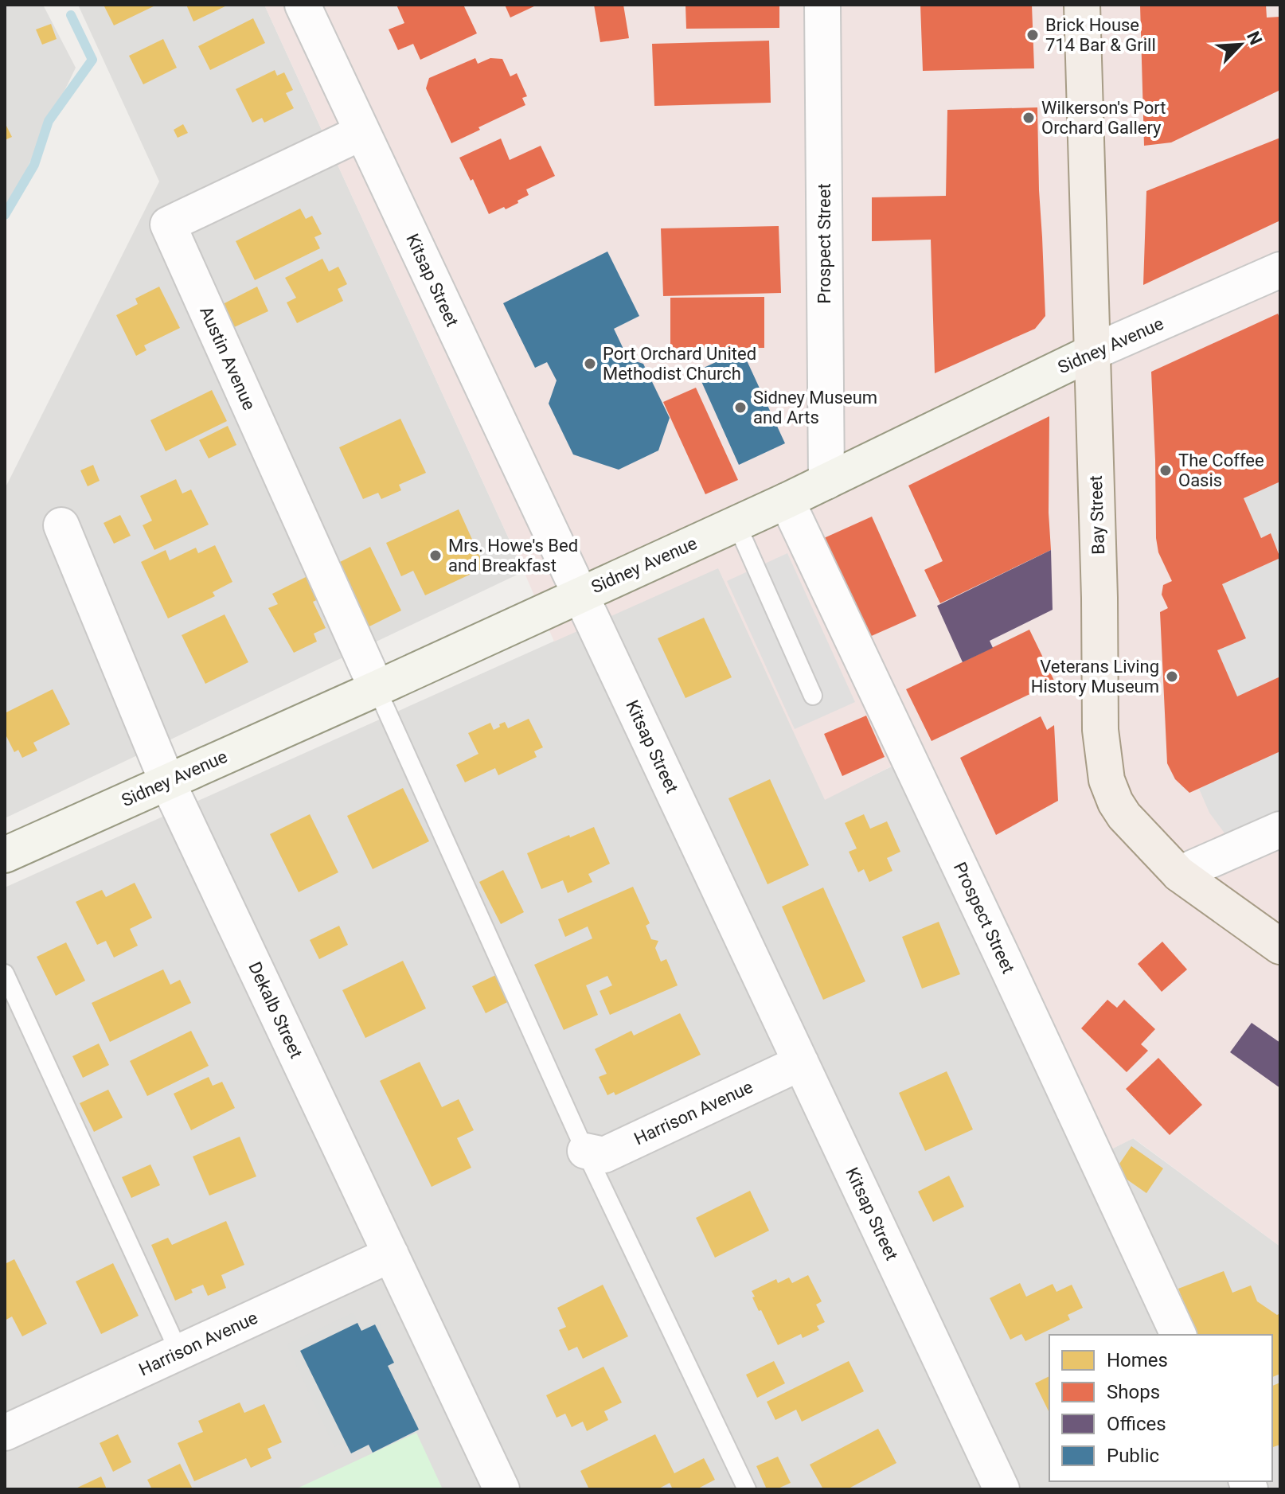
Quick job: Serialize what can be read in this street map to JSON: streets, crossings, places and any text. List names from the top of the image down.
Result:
{
  "streets": {
    "main road": ["Sidney Avenue", "Bay Street"],
    "street": [
      "Prospect Street",
      "Kitsap Street",
      "Austin Avenue",
      "Dekalb Street",
      "Harrison Avenue"
    ]
  },
  "crossings": [
    ["Prospect Street", "Sidney Avenue"],
    ["Kitsap Street", "Sidney Avenue"],
    ["Kitsap Street", "Austin Avenue"],
    ["Kitsap Street", "Harrison Avenue"],
    ["Sidney Avenue", "Austin Avenue"],
    ["Sidney Avenue", "Bay Street"],
    ["Sidney Avenue", "Dekalb Street"],
    ["Dekalb Street", "Harrison Avenue"]
  ],
  "places": [
    "Brick House 714 Bar & Grill",
    "Wilkerson's Port Orchard Gallery",
    "Port Orchard United Methodist Church",
    "Sidney Museum and Arts",
    "The Coffee Oasis",
    "Mrs. Howe's Bed and Breakfast",
    "Veterans Living History Museum"
  ],
  "legend": [
    "Homes",
    "Shops",
    "Offices",
    "Public"
  ],
  "north": "top right"
}
